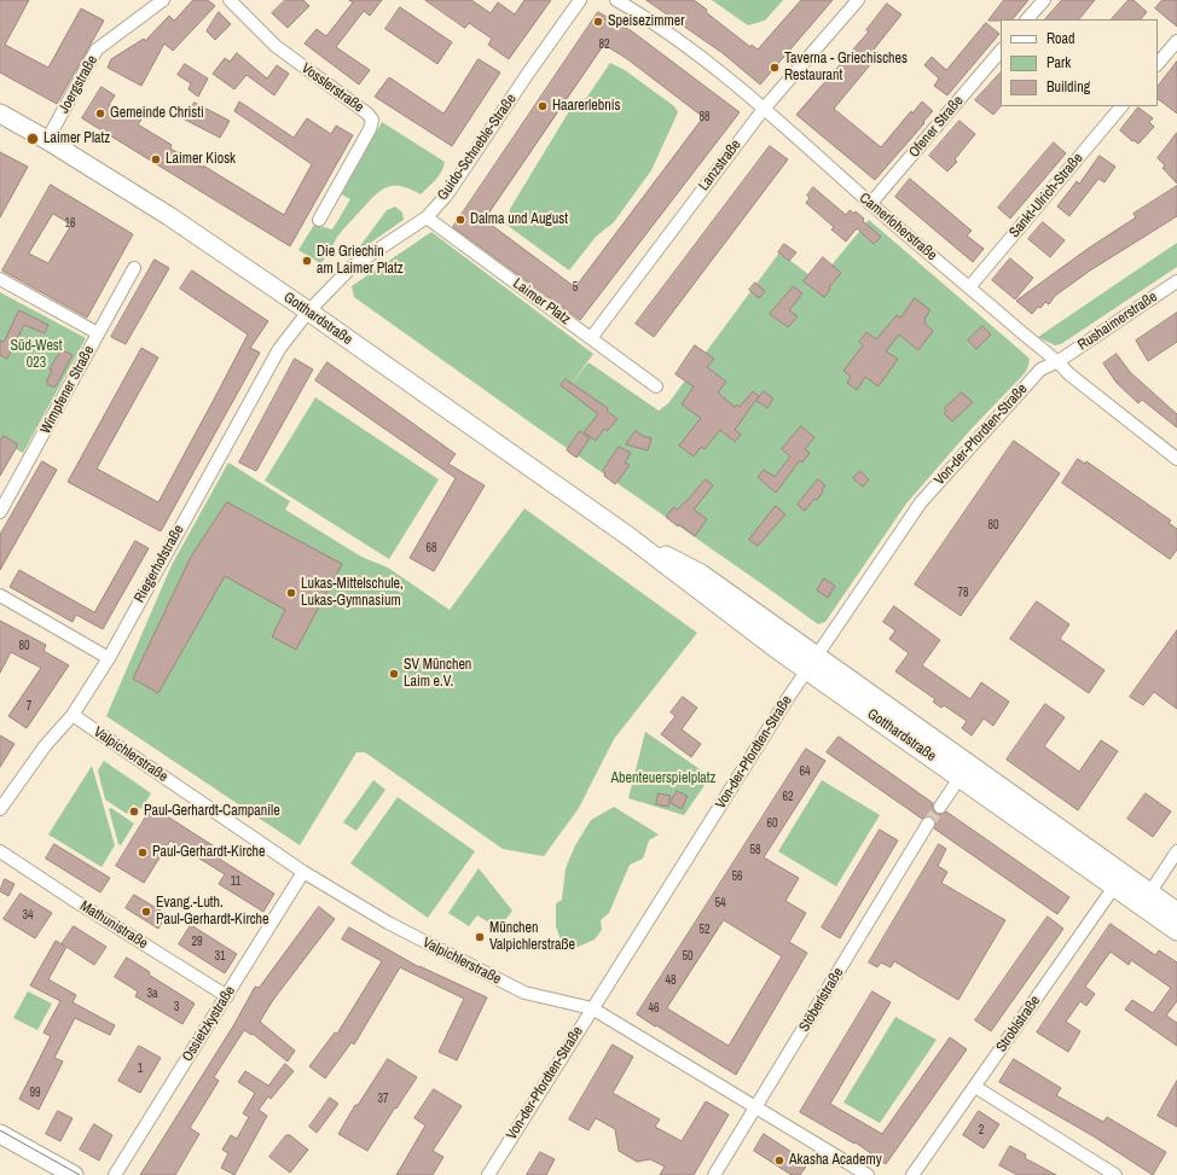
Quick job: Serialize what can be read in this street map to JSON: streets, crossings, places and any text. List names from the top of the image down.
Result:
{
  "streets": {
    "street": [
      "Joergstraße",
      "Vosslerstraße",
      "Ofener Straße",
      "Guido-Schneble-Straße",
      "Lanzstraße",
      "Sankt-Ulrich-Straße",
      "Camerloherstraße",
      "Laimer Platz",
      "Gotthardstraße",
      "Rushaimerstraße",
      "Wimpfener Straße",
      "Von-der-Pfordten-Straße",
      "Riegerhofstraße",
      "Valpichlerstraße",
      "Mathunistraße",
      "Stöberlstraße",
      "Ossietzkystraße",
      "Stroblstraße"
    ]
  },
  "crossings": [
    ["Joergstraße", "Gotthardstraße"],
    ["Ofener Straße", "Camerloherstraße"],
    ["Guido-Schneble-Straße", "Laimer Platz"],
    ["Guido-Schneble-Straße", "Gotthardstraße"],
    ["Guido-Schneble-Straße", "Riegerhofstraße"],
    ["Lanzstraße", "Camerloherstraße"],
    ["Lanzstraße", "Laimer Platz"],
    ["Sankt-Ulrich-Straße", "Camerloherstraße"],
    ["Camerloherstraße", "Rushaimerstraße"],
    ["Camerloherstraße", "Von-der-Pfordten-Straße"],
    ["Gotthardstraße", "Von-der-Pfordten-Straße"],
    ["Gotthardstraße", "Riegerhofstraße"],
    ["Gotthardstraße", "Stroblstraße"],
    ["Rushaimerstraße", "Von-der-Pfordten-Straße"],
    ["Von-der-Pfordten-Straße", "Valpichlerstraße"],
    ["Riegerhofstraße", "Valpichlerstraße"],
    ["Valpichlerstraße", "Stöberlstraße"],
    ["Valpichlerstraße", "Ossietzkystraße"],
    ["Mathunistraße", "Ossietzkystraße"]
  ],
  "parks": ["Süd-West 023", "Abenteuerspielplatz"],
  "places": [
    "Speisezimmer",
    "Taverna - Griechisches Restaurant",
    "Haarerlebnis",
    "Gemeinde Christi",
    "Laimer Platz",
    "Laimer Kiosk",
    "Dalma und August",
    "Die Griechin am Laimer Platz",
    "Lukas-Mittelschule, Lukas-Gymnasium",
    "SV München Laim e.V.",
    "Paul-Gerhardt-Campanile",
    "Paul-Gerhardt-Kirche",
    "Evang.-Luth. Paul-Gerhardt-Kirche",
    "München Valpichlerstraße",
    "Akasha Academy"
  ],
  "house_numbers": [
    "82",
    "88",
    "16",
    "5",
    "80",
    "68",
    "78",
    "80",
    "7",
    "64",
    "62",
    "60",
    "58",
    "56",
    "11",
    "54",
    "34",
    "52",
    "29",
    "31",
    "50",
    "48",
    "3a",
    "3",
    "46",
    "1",
    "99",
    "37",
    "2"
  ],
  "legend": ["Road", "Park", "Building"]
}
